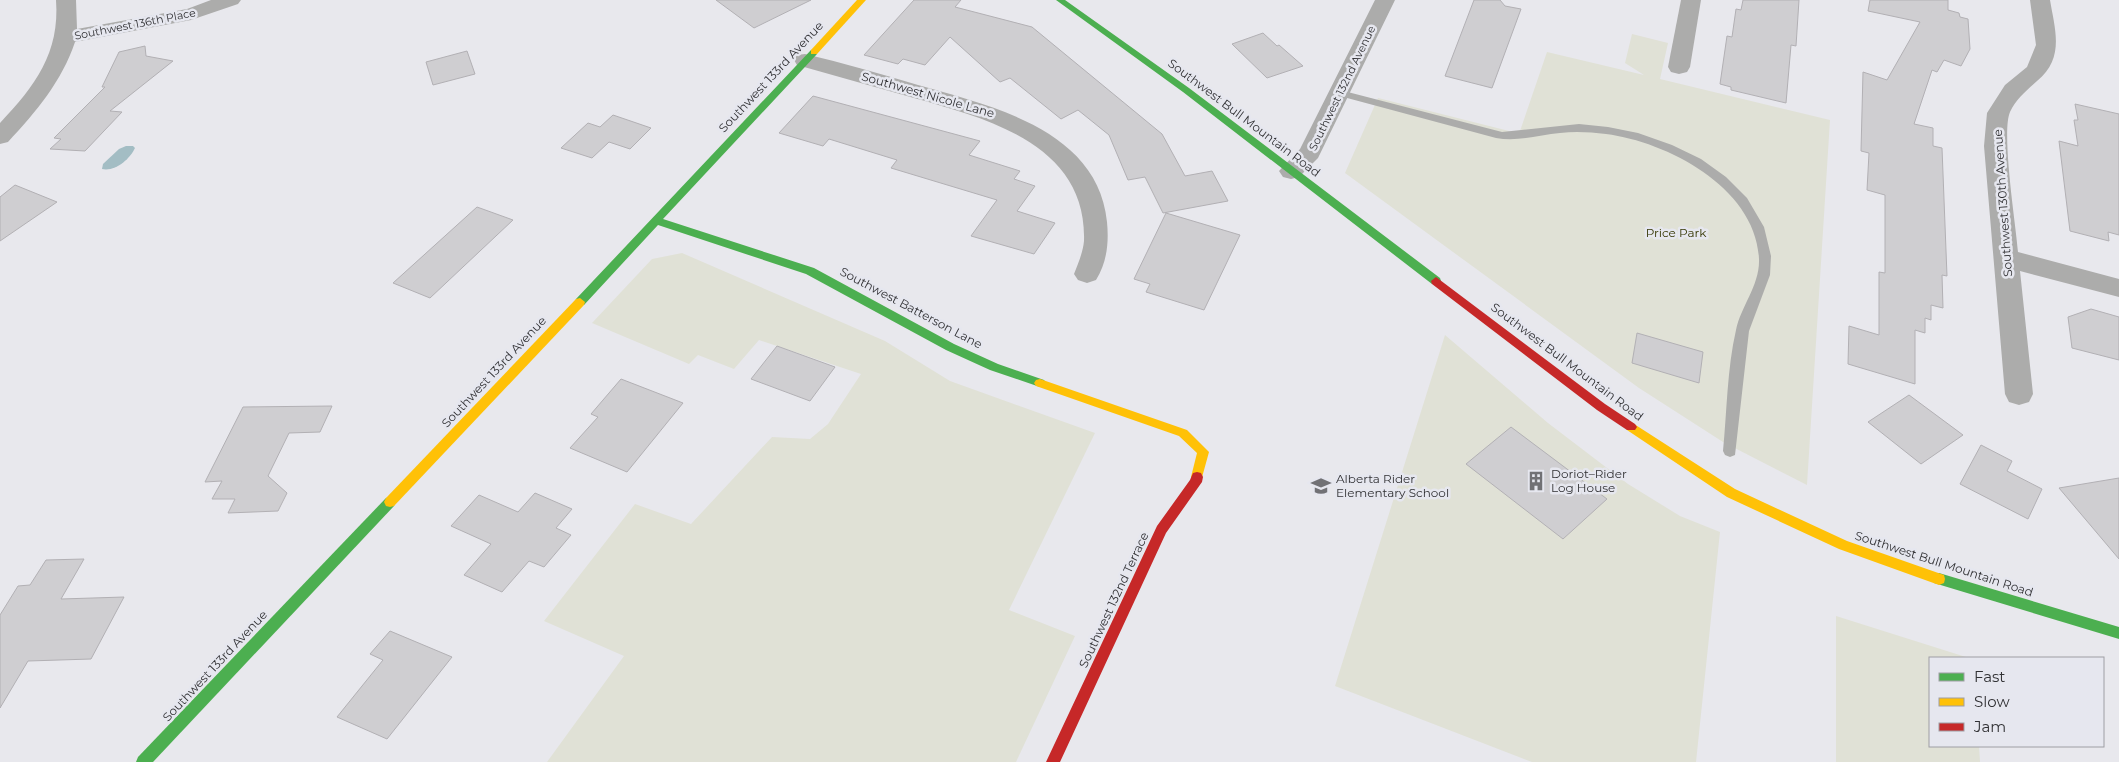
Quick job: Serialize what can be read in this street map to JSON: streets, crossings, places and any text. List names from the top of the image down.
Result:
{
  "streets": {
    "street": [
      "Southwest 136th Place",
      "Southwest 133rd Avenue",
      "Southwest 132nd Avenue",
      "Southwest Nicole Lane",
      "Southwest Bull Mountain Road",
      "Southwest 130th Avenue",
      "Southwest Batterson Lane",
      "Southwest 132nd Terrace"
    ]
  },
  "crossings": [
    ["Southwest 133rd Avenue", "Southwest Nicole Lane"],
    ["Southwest 133rd Avenue", "Southwest Batterson Lane"],
    ["Southwest 132nd Avenue", "Southwest Bull Mountain Road"],
    ["Southwest Batterson Lane", "Southwest 132nd Terrace"]
  ],
  "parks": ["Price Park"],
  "places": {
    "building": ["Doriot–Rider Log House"],
    "school or university": ["Alberta Rider Elementary School"]
  },
  "legend": ["Fast", "Slow", "Jam"]
}
